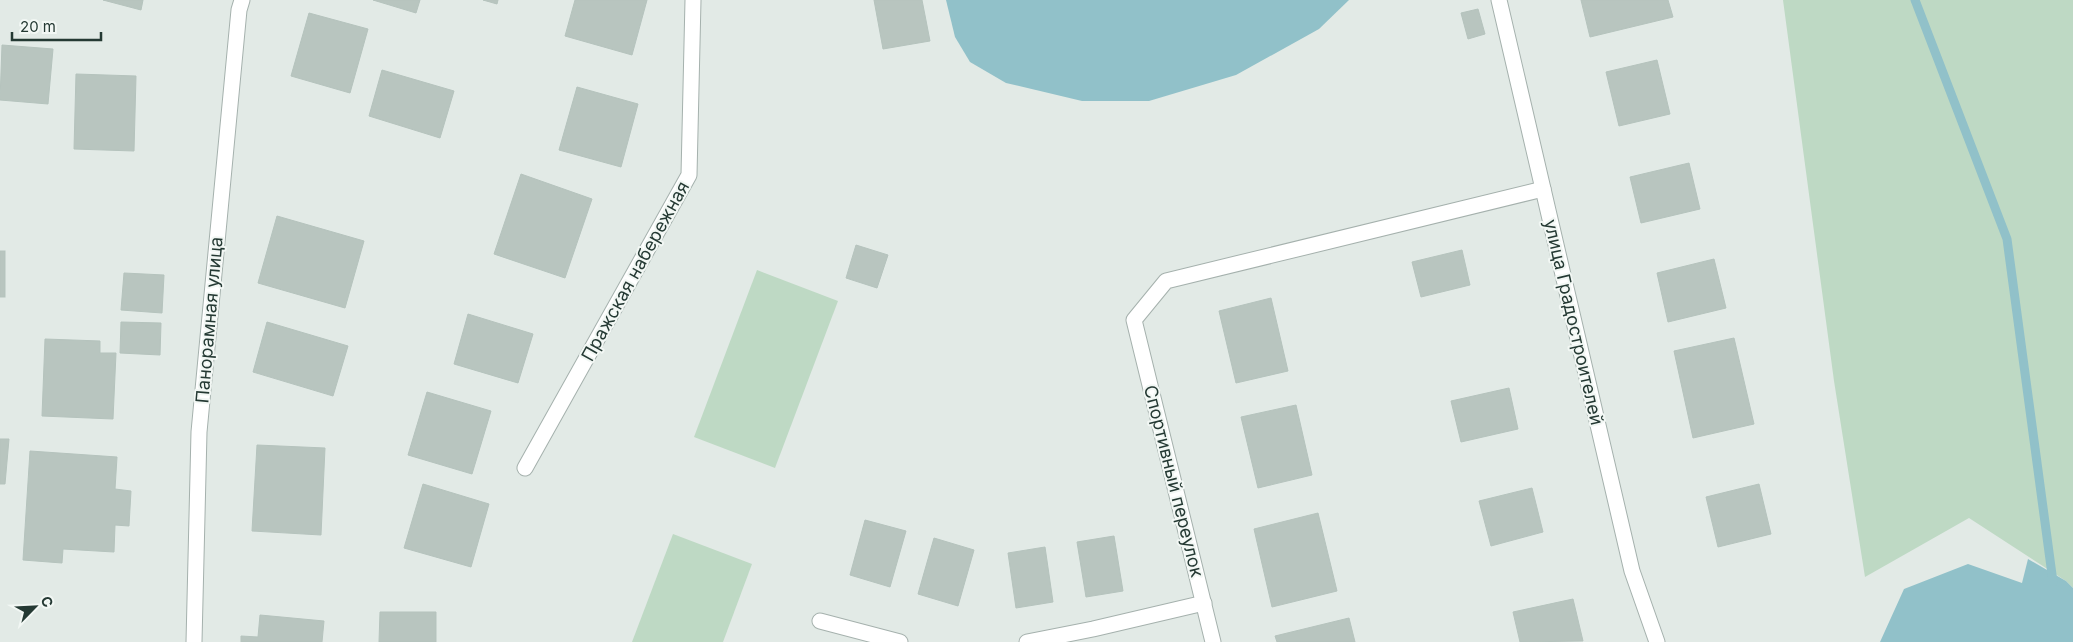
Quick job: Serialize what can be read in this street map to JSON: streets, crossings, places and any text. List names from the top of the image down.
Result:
{
  "streets": {
    "street": [
      "Пражская набережная",
      "Панорамная улица",
      "улица Градостроителей",
      "Спортивный переулок"
    ]
  },
  "crossings": [
    ["улица Градостроителей", "Спортивный переулок"]
  ],
  "scale_bar": "20 m",
  "north": "top right"
}
